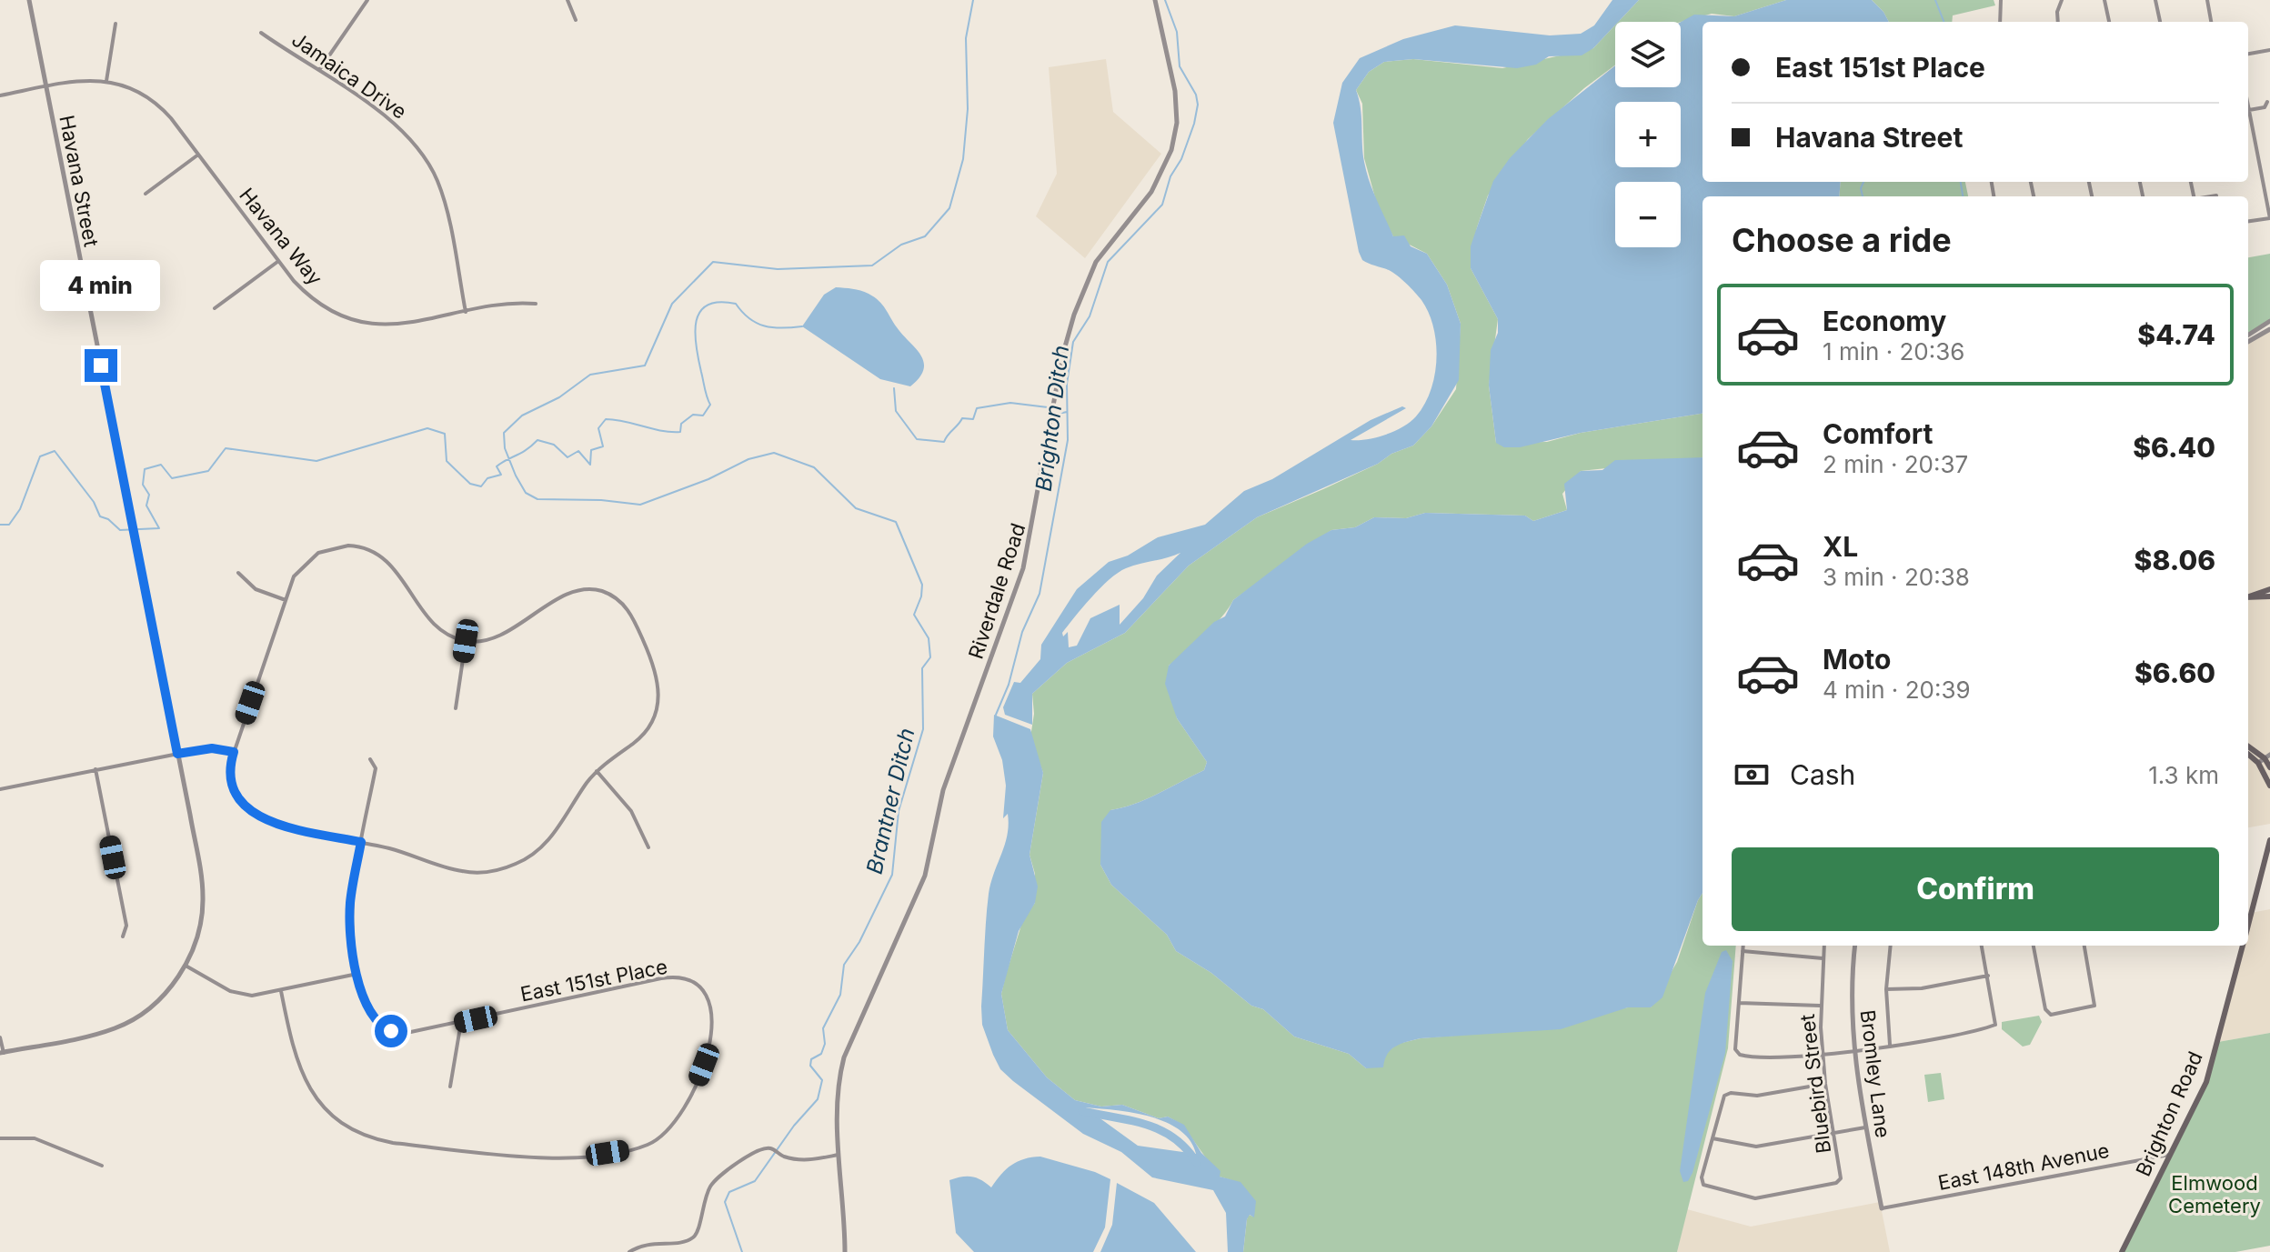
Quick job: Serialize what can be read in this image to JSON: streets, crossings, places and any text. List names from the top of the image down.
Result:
{
  "streets": {
    "main road": ["Brighton Road"],
    "street": [
      "Jamaica Drive",
      "Havana Street",
      "Havana Way",
      "Riverdale Road",
      "East 151st Place",
      "Bromley Lane",
      "Bluebird Street",
      "East 148th Avenue"
    ]
  },
  "crossings": [
    ["Jamaica Drive", "Havana Way"],
    ["Havana Street", "Havana Way"],
    ["Bromley Lane", "East 148th Avenue"],
    ["Brighton Road", "East 148th Avenue"]
  ],
  "water": ["Brighton Ditch", "Brantner Ditch"],
  "parks": ["Elmwood Cemetery"],
  "page": {
    "map_buttons": ["+", "−"],
    "banner": ["East 151st Place", "Havana Street"],
    "heading": "Choose a ride",
    "bubble": "4 min",
    "list": [
      {
        "name": "Economy",
        "note": "1 min · 20:36",
        "value": "$4.74"
      },
      {
        "name": "Comfort",
        "note": "2 min · 20:37",
        "value": "$6.40"
      },
      {
        "name": "XL",
        "note": "3 min · 20:38",
        "value": "$8.06"
      },
      {
        "name": "Moto",
        "note": "4 min · 20:39",
        "value": "$6.60"
      }
    ],
    "pay": ["Cash", "1.3 km"],
    "buttons": "Confirm"
  }
}
